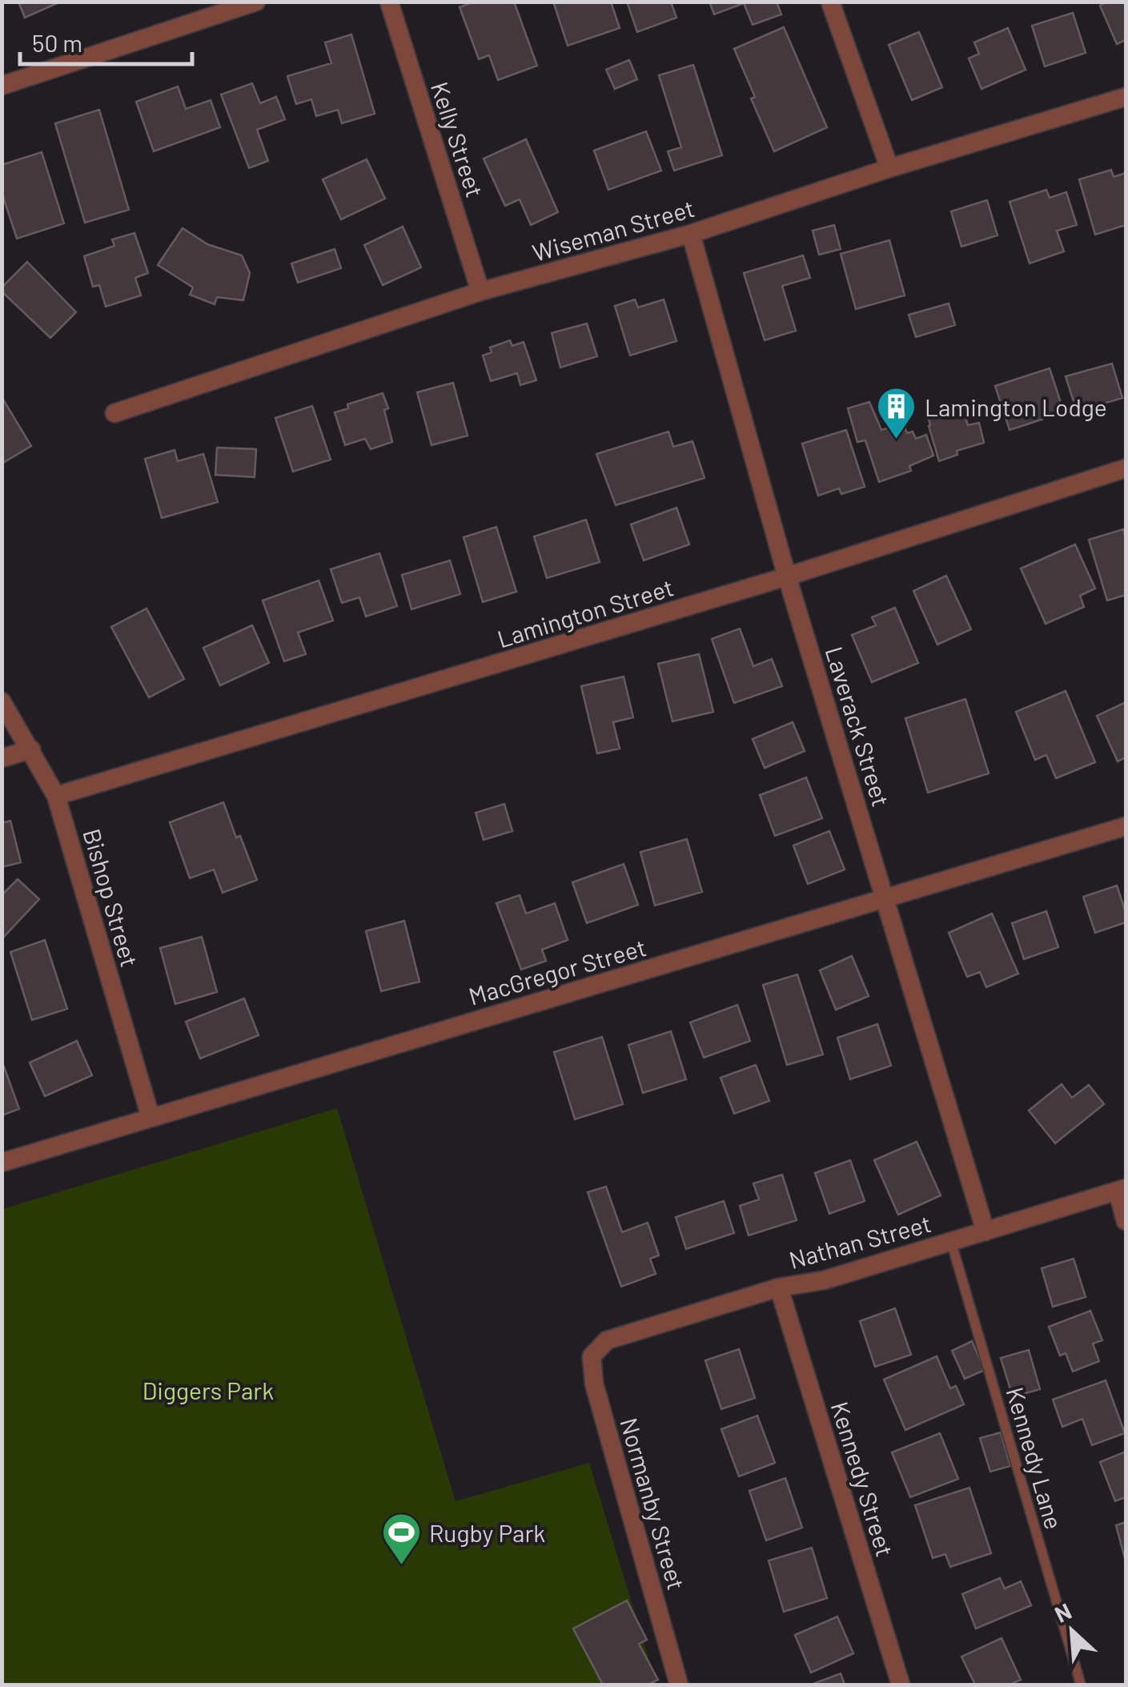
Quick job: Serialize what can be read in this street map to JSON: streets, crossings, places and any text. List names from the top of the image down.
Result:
{
  "streets": {
    "street": [
      "Kelly Street",
      "Wiseman Street",
      "Lamington Street",
      "Laverack Street",
      "Bishop Street",
      "MacGregor Street",
      "Nathan Street",
      "Kennedy Street",
      "Normanby Street"
    ],
    "lane": ["Kennedy Lane"]
  },
  "crossings": [
    ["Kelly Street", "Wiseman Street"],
    ["Wiseman Street", "Laverack Street"],
    ["Lamington Street", "Laverack Street"],
    ["Lamington Street", "Bishop Street"],
    ["Laverack Street", "MacGregor Street"],
    ["Laverack Street", "Nathan Street"],
    ["Bishop Street", "MacGregor Street"],
    ["Nathan Street", "Kennedy Lane"],
    ["Nathan Street", "Kennedy Street"],
    ["Nathan Street", "Normanby Street"]
  ],
  "parks": ["Diggers Park"],
  "places": {
    "building": ["Lamington Lodge"],
    "sports": ["Rugby Park"]
  },
  "scale_bar": "50 m",
  "north": "top left"
}
